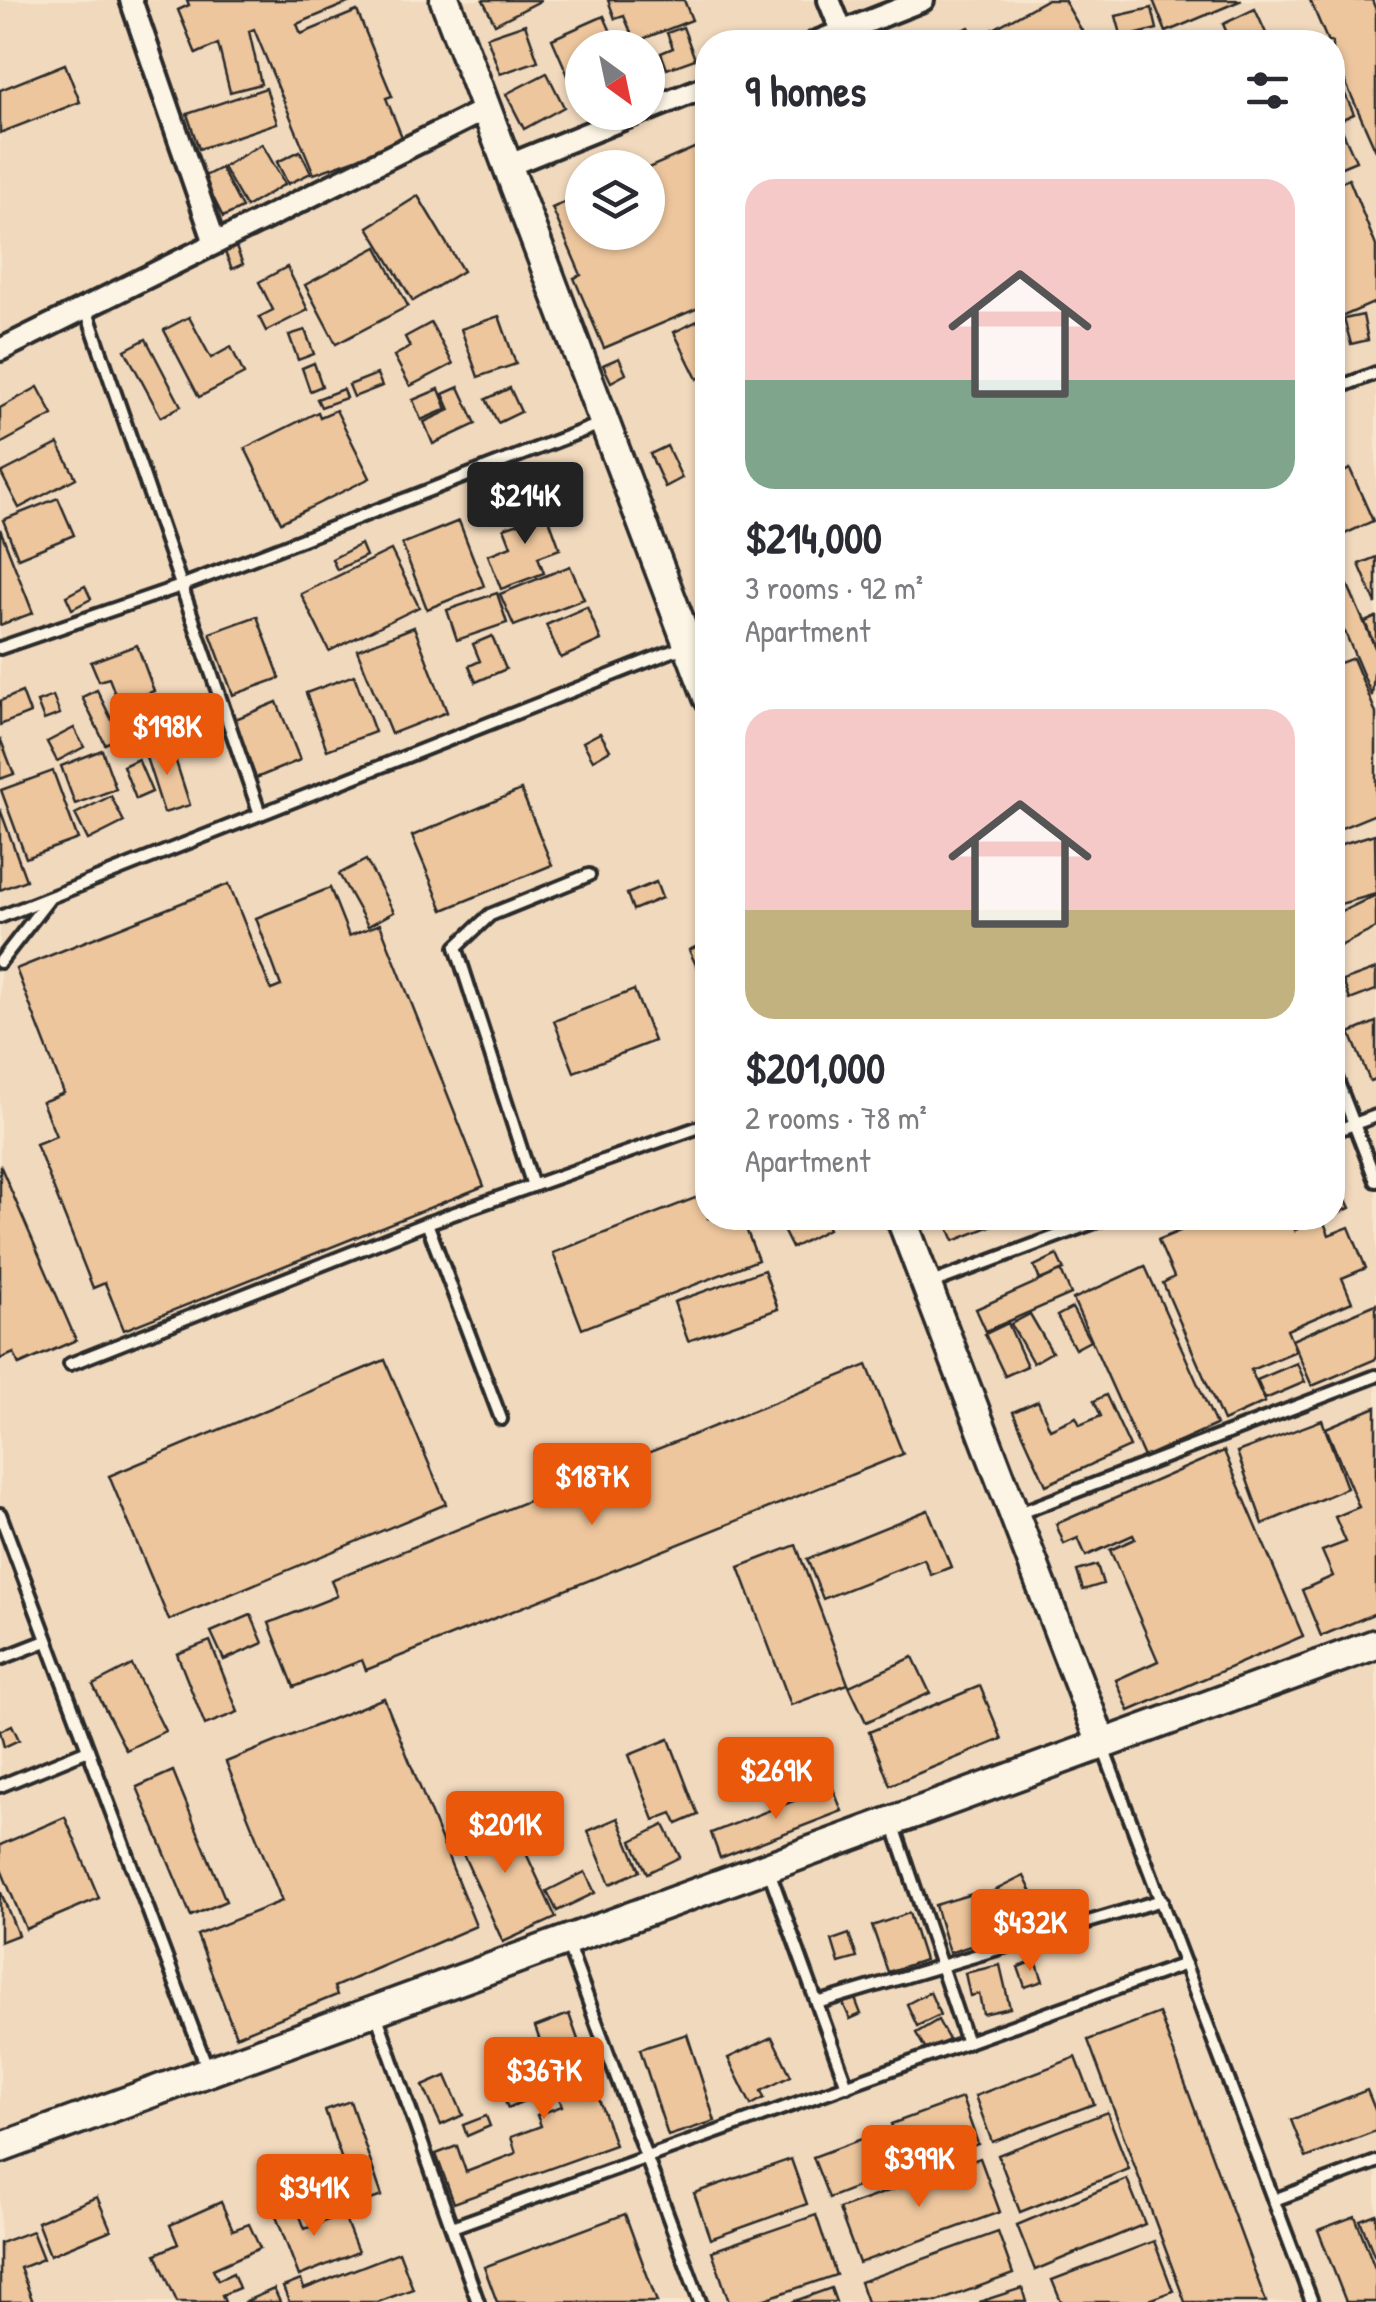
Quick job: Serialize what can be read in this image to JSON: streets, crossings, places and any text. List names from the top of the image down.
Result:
{
  "north": "bottom right",
  "page": {
    "heading": "9 homes",
    "list": [
      {
        "name": "$214,000",
        "note": "3 rooms · 92 m² · Apartment"
      },
      {
        "name": "$201,000",
        "note": "2 rooms · 78 m² · Apartment"
      }
    ],
    "price": [
      "$214K",
      "$198K",
      "$187K",
      "$269K",
      "$201K",
      "$432K",
      "$367K",
      "$399K",
      "$341K"
    ]
  }
}
